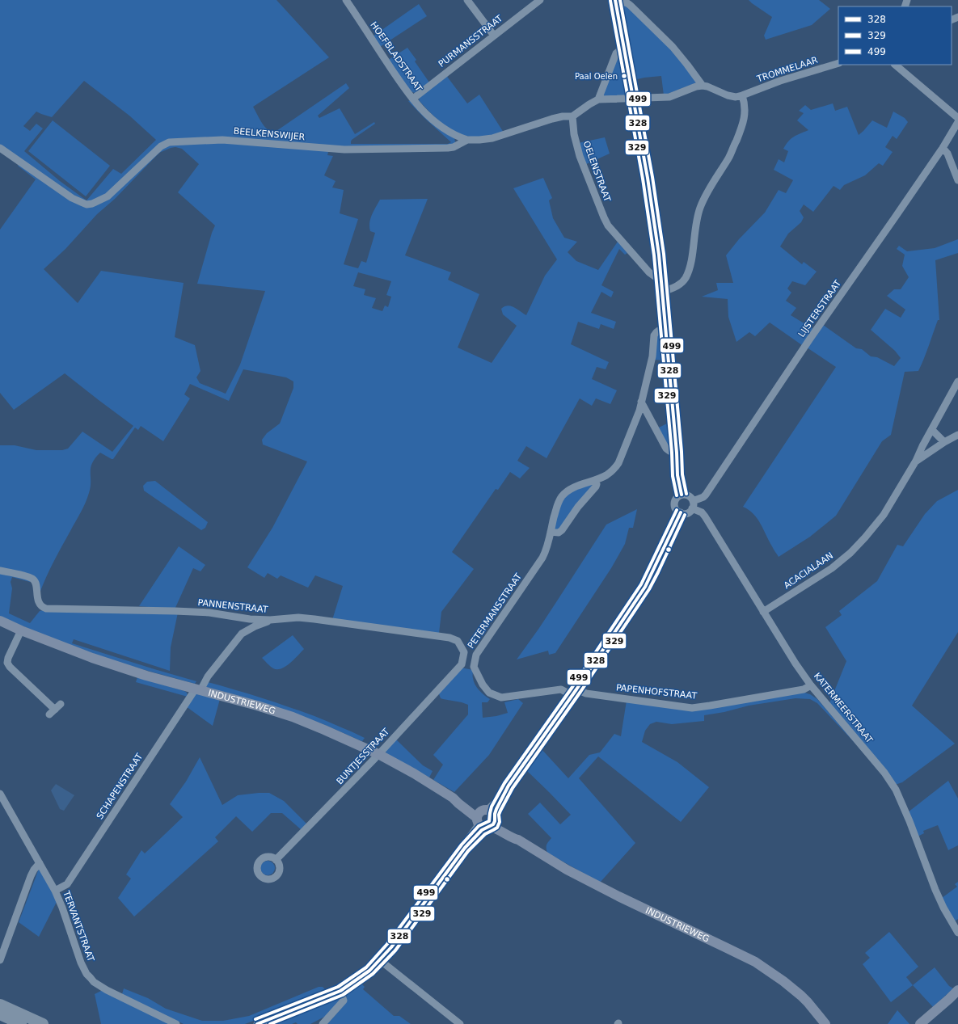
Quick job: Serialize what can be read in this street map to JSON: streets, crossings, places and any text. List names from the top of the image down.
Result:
{
  "streets": {
    "main road": ["INDUSTRIEWEG"],
    "street": [
      "PURMANSSTRAAT",
      "HOEFBLADSTRAAT",
      "TROMMELAAR",
      "BEELKENSWIJER",
      "OELENSTRAAT",
      "LIJSTERSTRAAT",
      "ACACIALAAN",
      "PANNENSTRAAT",
      "PETERMANSSTRAAT",
      "PAPENHOFSTRAAT",
      "KATERMEERSTRAAT",
      "BUNTJESSTRAAT",
      "SCHAPENSTRAAT",
      "TERVANTSTRAAT"
    ]
  },
  "crossings": [
    ["PURMANSSTRAAT", "HOEFBLADSTRAAT"],
    ["HOEFBLADSTRAAT", "BEELKENSWIJER"],
    ["BEELKENSWIJER", "OELENSTRAAT"],
    ["LIJSTERSTRAAT", "KATERMEERSTRAAT"],
    ["ACACIALAAN", "KATERMEERSTRAAT"],
    ["PANNENSTRAAT", "SCHAPENSTRAAT"],
    ["PAPENHOFSTRAAT", "KATERMEERSTRAAT"],
    ["INDUSTRIEWEG", "BUNTJESSTRAAT"],
    ["INDUSTRIEWEG", "SCHAPENSTRAAT"],
    ["SCHAPENSTRAAT", "TERVANTSTRAAT"]
  ],
  "places": ["Paal Oelen"],
  "lines": ["transit line 328", "transit line 499", "transit line 329"],
  "legend": ["328", "329", "499"]
}
